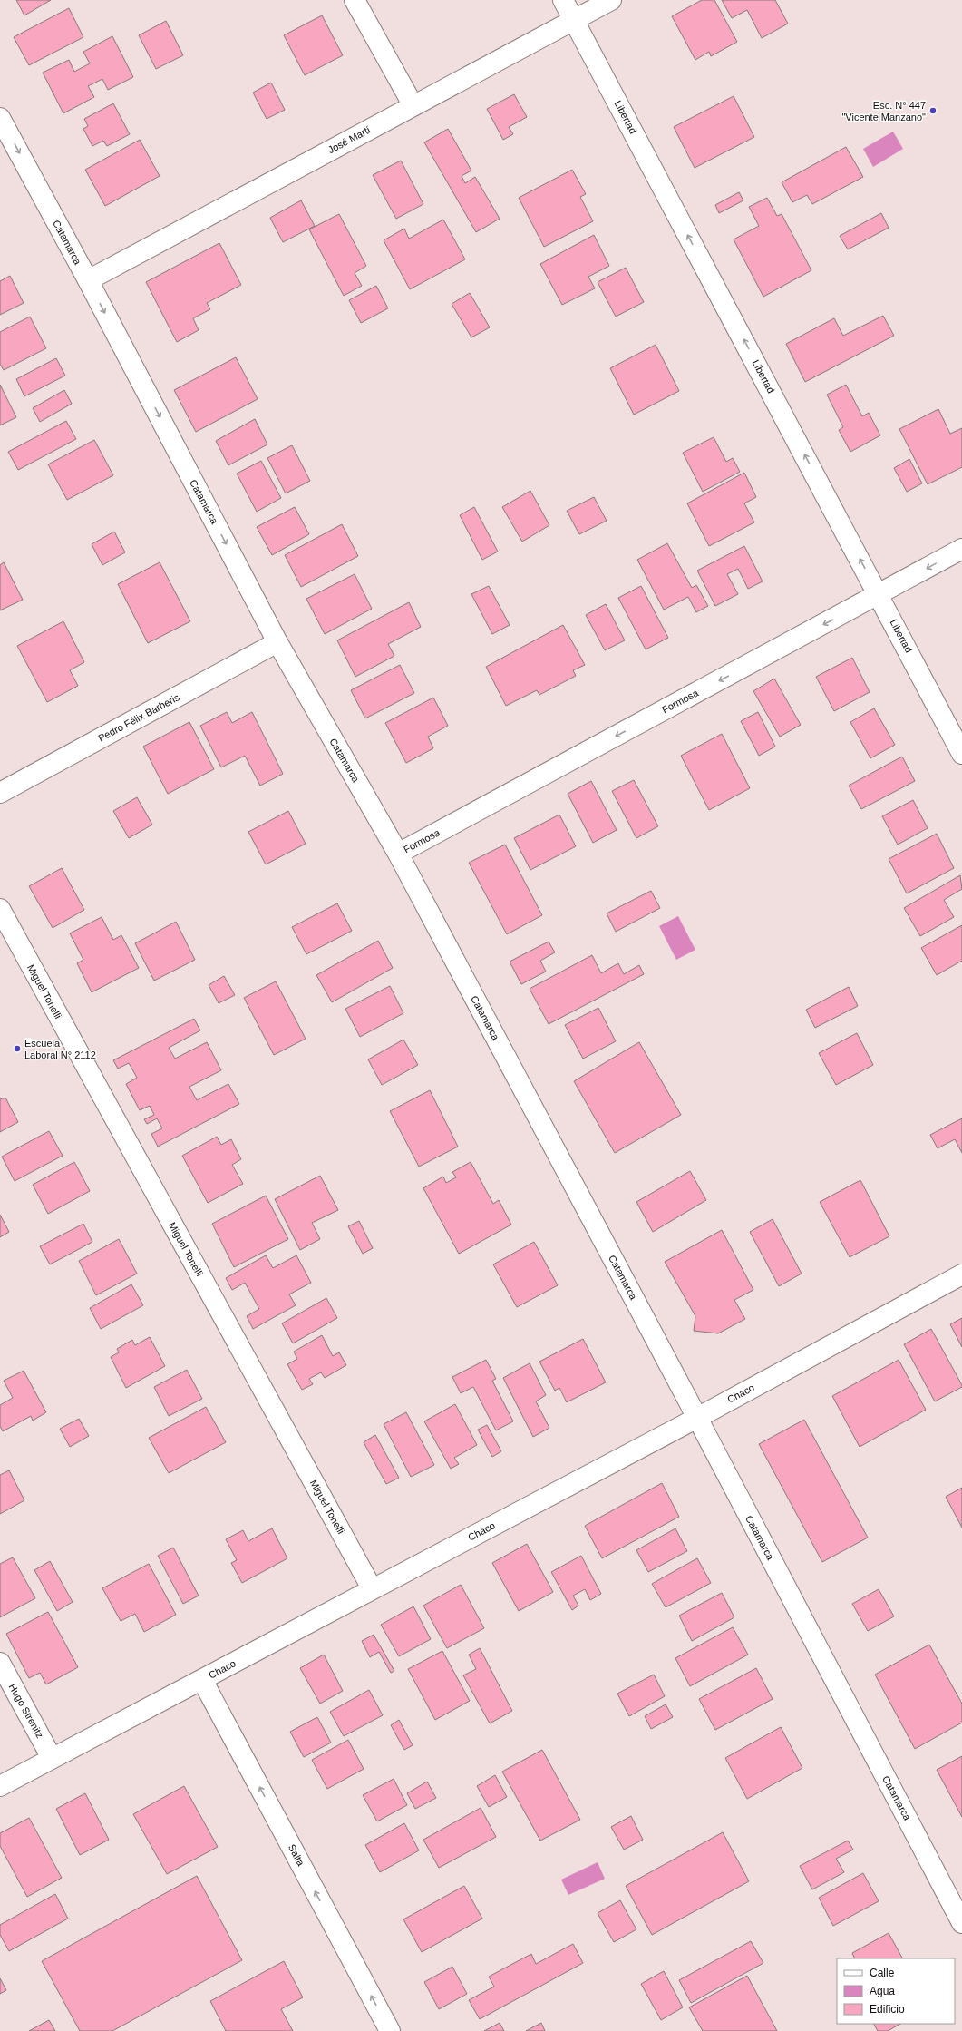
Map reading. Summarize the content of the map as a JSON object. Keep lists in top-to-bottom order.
{
  "streets": {
    "street": [
      "Libertad",
      "José Martí",
      "Catamarca",
      "Formosa",
      "Pedro Félix Barberis",
      "Miguel Tonelli",
      "Chaco",
      "Hugo Strenitz",
      "Salta"
    ]
  },
  "crossings": [
    ["Libertad", "José Martí"],
    ["Libertad", "Formosa"],
    ["José Martí", "Catamarca"],
    ["Catamarca", "Formosa"],
    ["Catamarca", "Pedro Félix Barberis"],
    ["Catamarca", "Chaco"],
    ["Miguel Tonelli", "Chaco"],
    ["Chaco", "Hugo Strenitz"],
    ["Chaco", "Salta"]
  ],
  "one_way": ["Libertad", "Formosa", "Salta"],
  "places": ["Esc. N° 447 \"Vicente Manzano\"", "Escuela Laboral N° 2112"],
  "legend": ["Calle", "Agua", "Edificio"]
}
